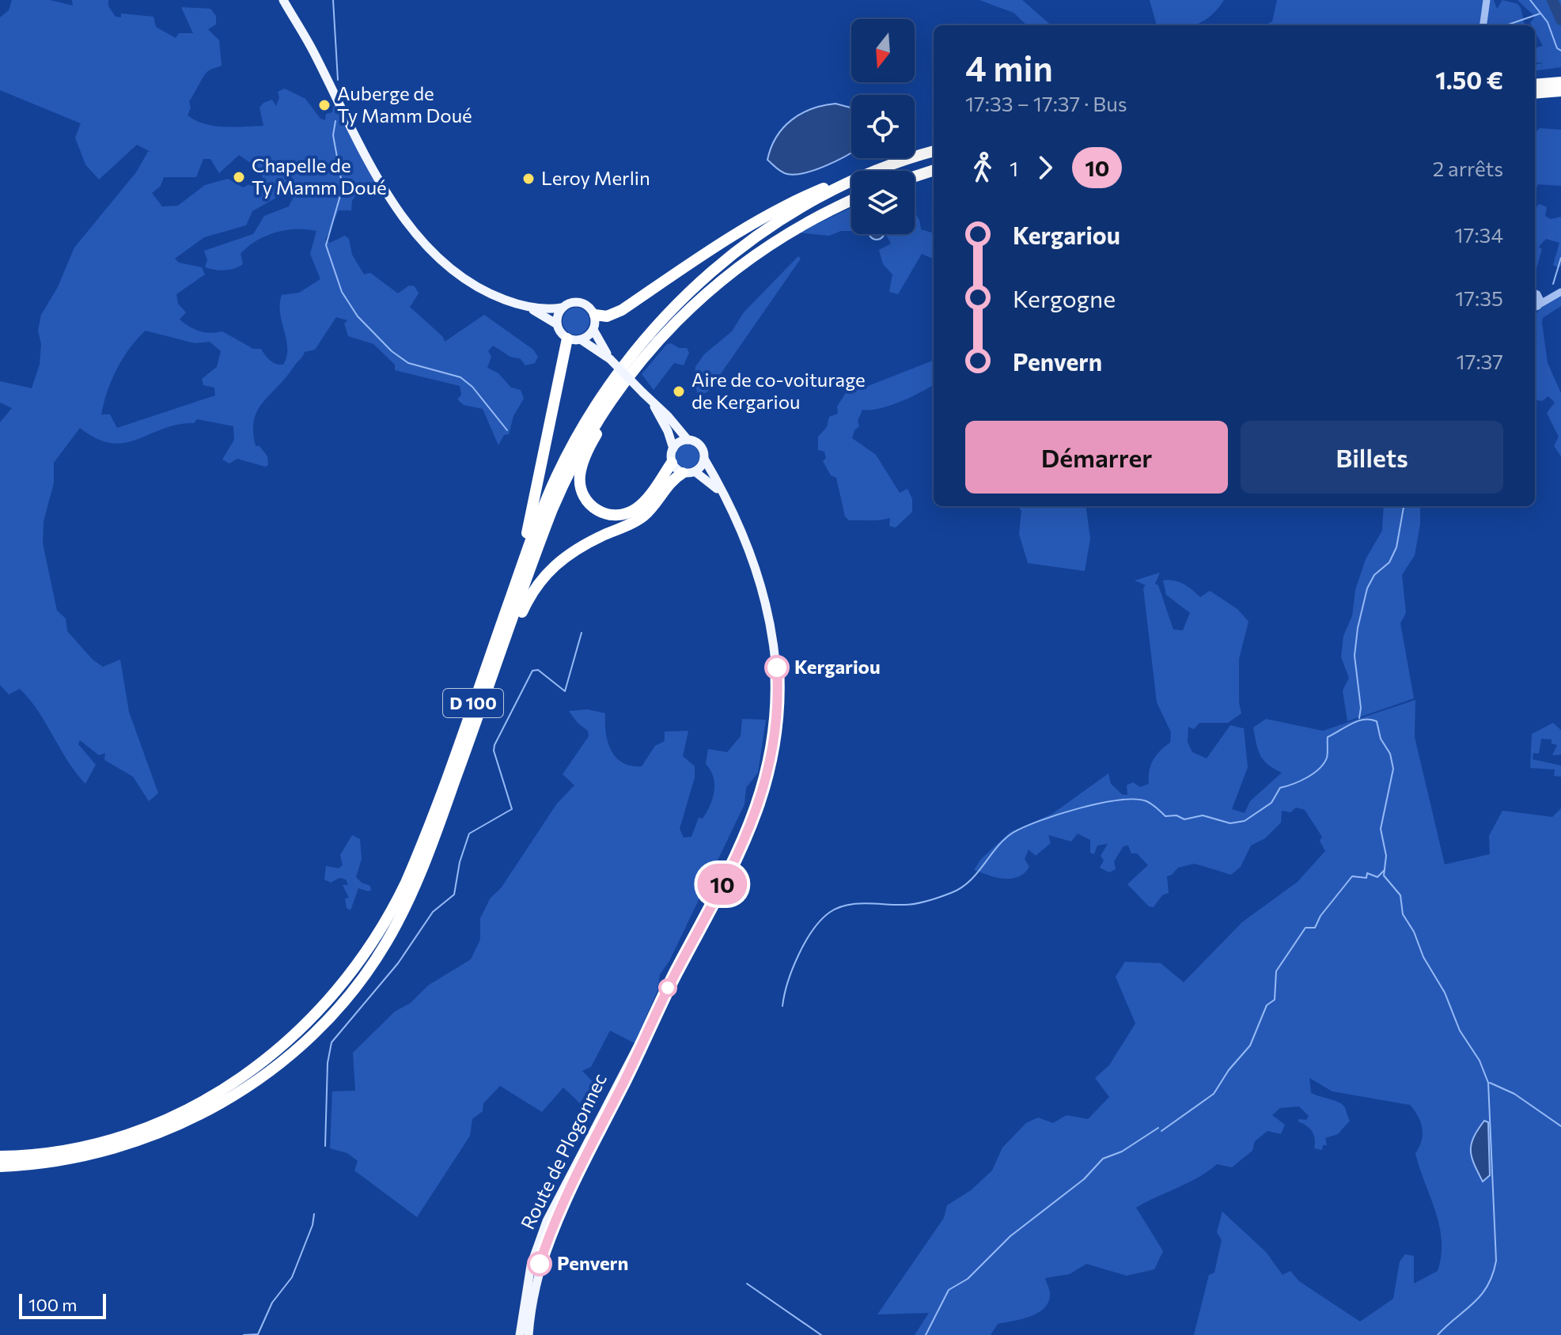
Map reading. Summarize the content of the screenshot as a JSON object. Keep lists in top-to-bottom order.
{
  "streets": {
    "highway": ["D 100"],
    "main road": ["Route de Plogonnec"]
  },
  "crossings": [
    ["D 100", "Route de Plogonnec"]
  ],
  "places": [
    "Auberge de Ty Mamm Doué",
    "Chapelle de Ty Mamm Doué",
    "Leroy Merlin",
    "Aire de co-voiturage de Kergariou",
    "Kergariou",
    "Penvern"
  ],
  "lines": ["bus line 10"],
  "scale_bar": "100 m",
  "north": "bottom",
  "page": {
    "on_map": "10",
    "heading": ["4 min", "17:33 – 17:37 · Bus", "1.50 €"],
    "legs": ["1", "10", "2 arrêts"],
    "list": [
      {
        "name": "Kergariou",
        "value": "17:34"
      },
      {
        "name": "Kergogne",
        "value": "17:35"
      },
      {
        "name": "Penvern",
        "value": "17:37"
      }
    ],
    "buttons": ["Démarrer", "Billets"],
    "scale": "100 m"
  }
}
